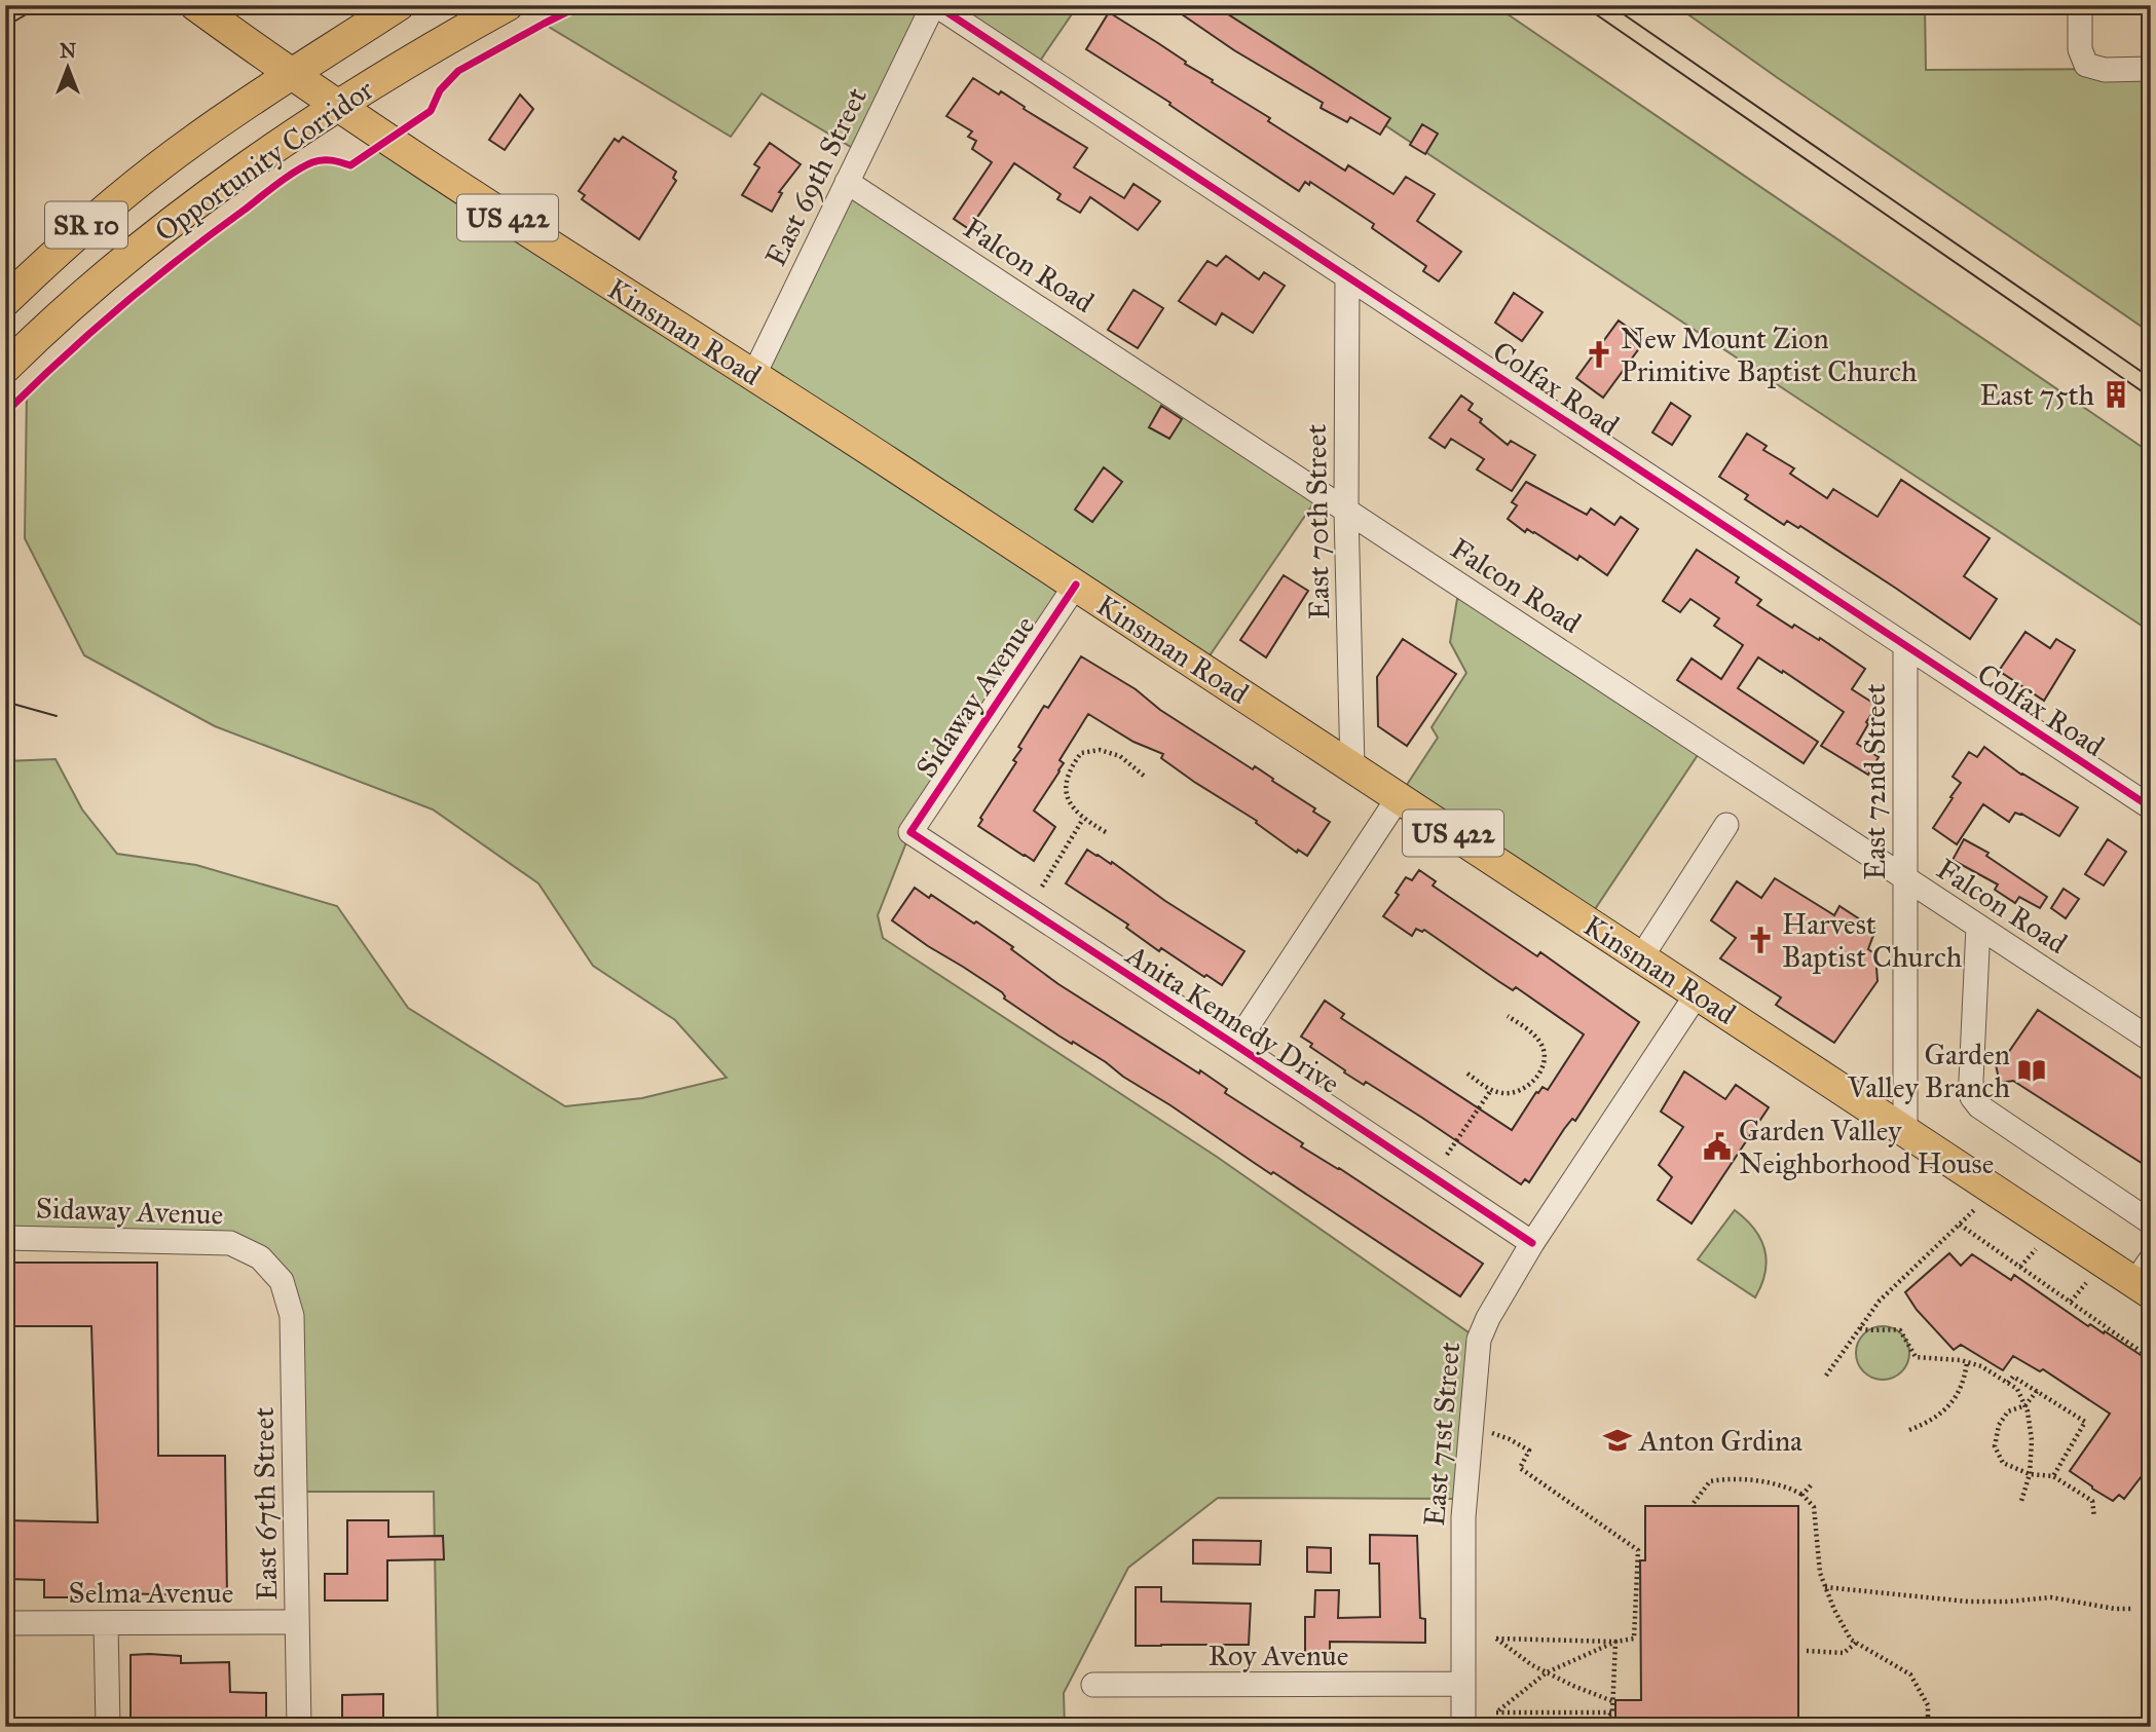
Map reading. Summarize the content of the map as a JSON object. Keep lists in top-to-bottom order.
{
  "streets": {
    "main road": [
      "Opportunity Corridor",
      "US 422",
      "SR 10",
      "Kinsman Road"
    ],
    "street": [
      "East 69th Street",
      "Falcon Road",
      "Colfax Road",
      "East 70th Street",
      "Sidaway Avenue",
      "East 72nd Street",
      "Anita Kennedy Drive",
      "East 71st Street",
      "East 67th Street",
      "Selma Avenue",
      "Roy Avenue"
    ]
  },
  "crossings": [
    ["Opportunity Corridor", "Kinsman Road"],
    ["East 69th Street", "Falcon Road"],
    ["East 69th Street", "Kinsman Road"],
    ["East 69th Street", "Colfax Road"],
    ["Falcon Road", "East 70th Street"],
    ["Falcon Road", "East 72nd Street"],
    ["Kinsman Road", "East 70th Street"],
    ["Kinsman Road", "Sidaway Avenue"],
    ["Kinsman Road", "East 72nd Street"],
    ["Kinsman Road", "East 71st Street"],
    ["Colfax Road", "East 70th Street"],
    ["Colfax Road", "East 72nd Street"],
    ["Sidaway Avenue", "Anita Kennedy Drive"],
    ["Sidaway Avenue", "East 67th Street"],
    ["Anita Kennedy Drive", "East 71st Street"],
    ["East 71st Street", "Roy Avenue"],
    ["East 67th Street", "Selma Avenue"]
  ],
  "places": {
    "church": ["New Mount Zion Primitive Baptist Church", "Harvest Baptist Church"],
    "building": ["East 75th"],
    "library": ["Garden Valley Branch"],
    "public building": ["Garden Valley Neighborhood House"],
    "school or university": ["Anton Grdina"]
  },
  "north": "top"
}
